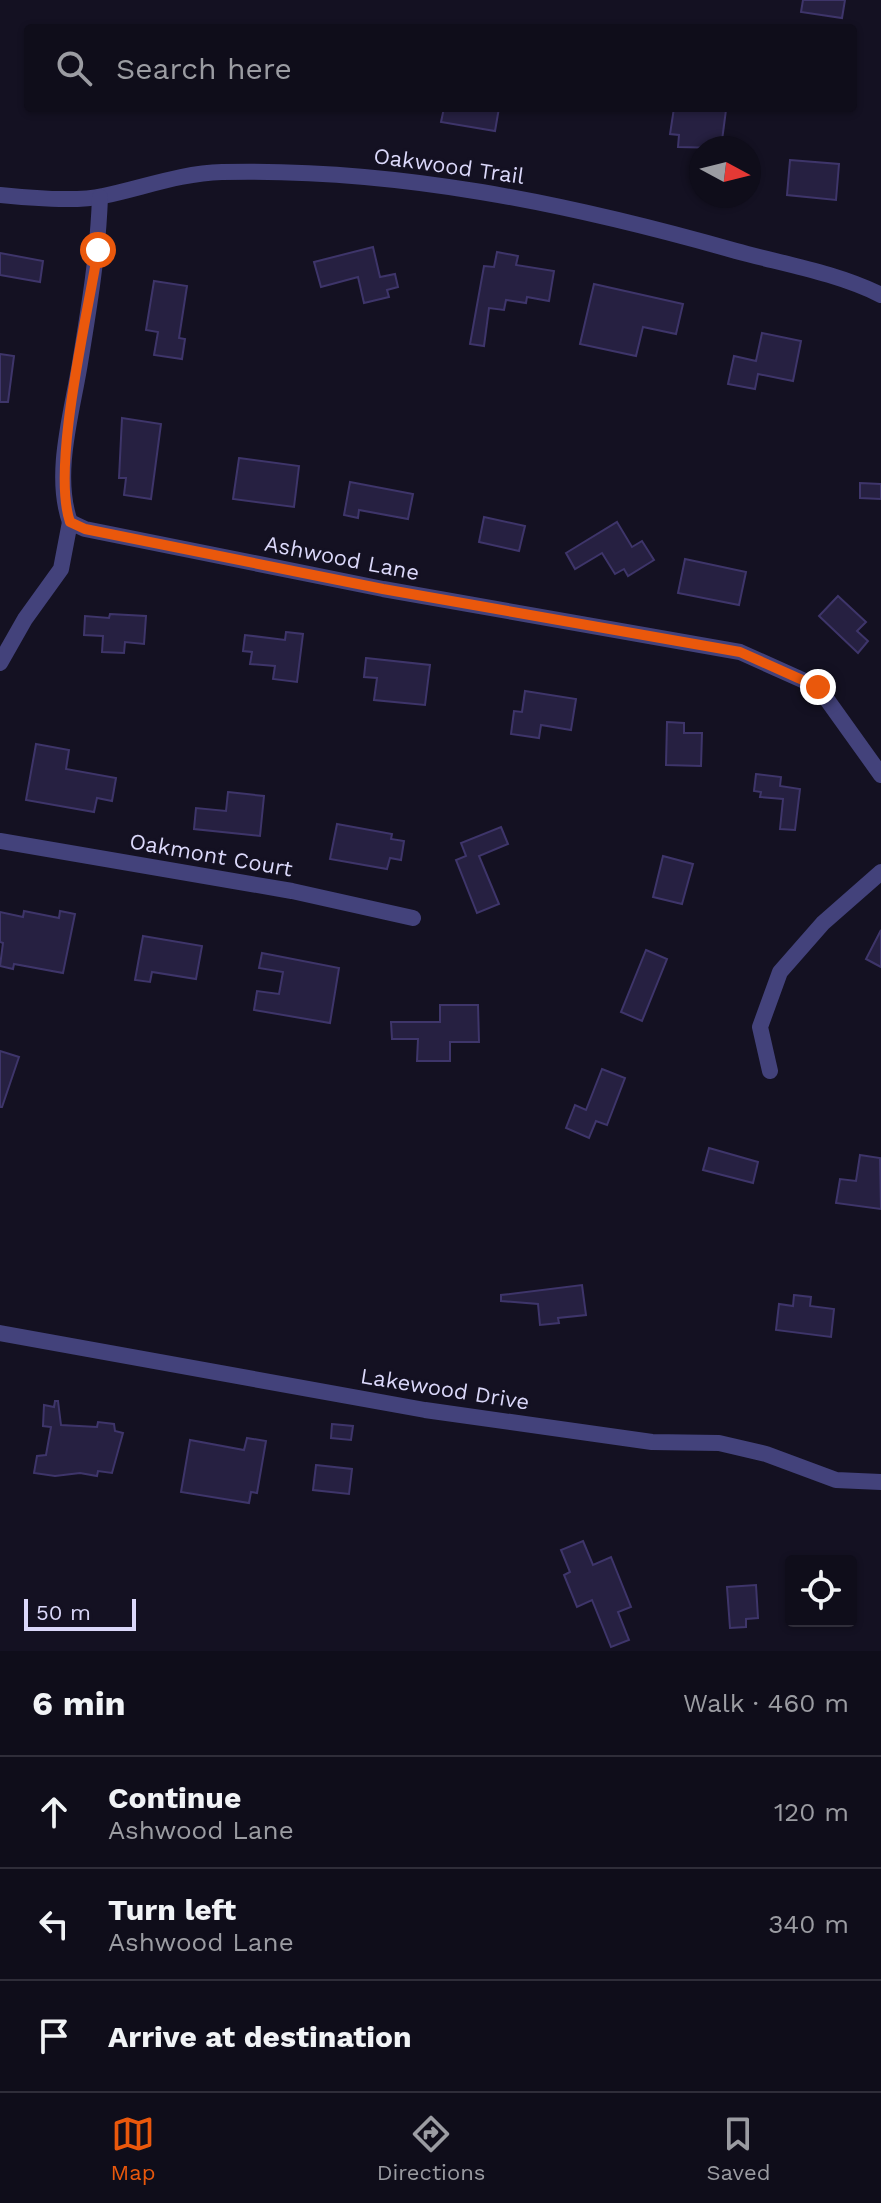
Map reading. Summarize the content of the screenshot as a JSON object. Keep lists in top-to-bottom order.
{
  "streets": {
    "street": [
      "Oakwood Trail",
      "Ashwood Lane",
      "Oakmont Court",
      "Lakewood Drive"
    ]
  },
  "scale_bar": "50 m",
  "north": "right",
  "page": {
    "search": "Search here",
    "scale": "50 m",
    "heading": ["6 min", "Walk · 460 m"],
    "list": [
      ["Continue", "Ashwood Lane", "120 m"],
      ["Turn left", "Ashwood Lane", "340 m"],
      "Arrive at destination"
    ],
    "nav": ["Map", "Directions", "Saved"]
  }
}
